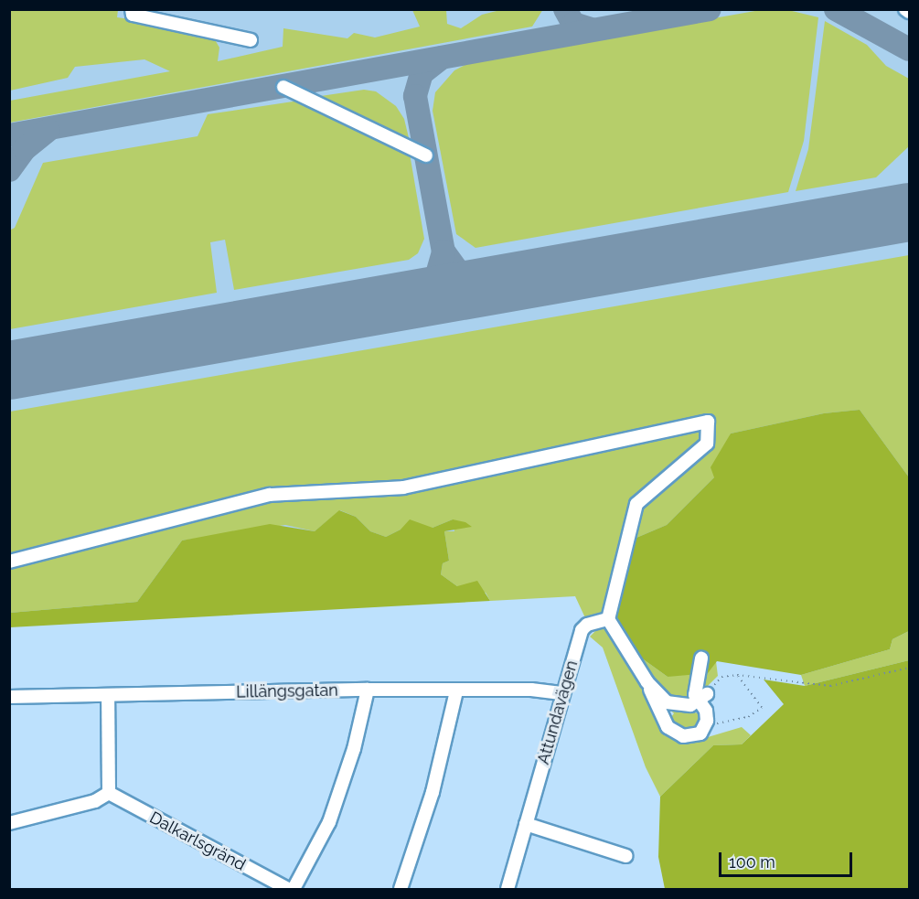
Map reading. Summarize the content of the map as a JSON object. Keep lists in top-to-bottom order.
{
  "streets": {
    "street": ["Lillängsgatan", "Attundavägen", "Dalkarlsgränd"]
  },
  "crossings": [
    ["Lillängsgatan", "Attundavägen"]
  ],
  "scale_bar": "100 m"
}
